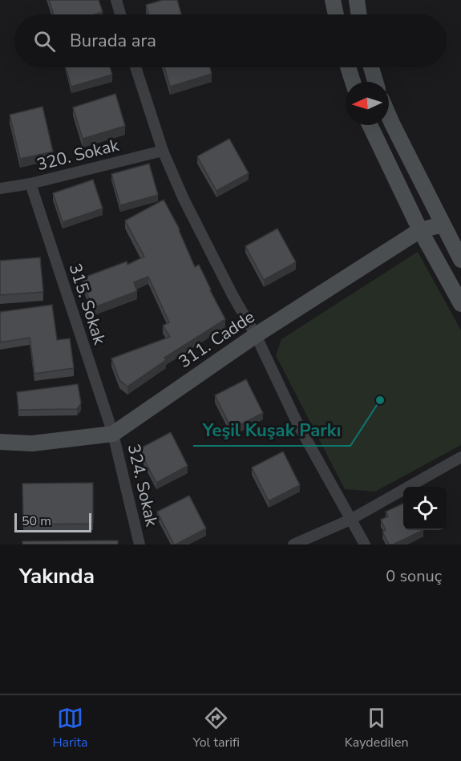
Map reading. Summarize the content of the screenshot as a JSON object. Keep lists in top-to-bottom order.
{
  "streets": {
    "street": [
      "320. Sokak",
      "315. Sokak",
      "311. Cadde",
      "324. Sokak"
    ]
  },
  "crossings": [
    ["320. Sokak", "315. Sokak"],
    ["315. Sokak", "311. Cadde"],
    ["315. Sokak", "324. Sokak"],
    ["311. Cadde", "324. Sokak"]
  ],
  "places": ["Yeşil Kuşak Parkı"],
  "scale_bar": "50 m",
  "north": "left",
  "page": {
    "search": "Burada ara",
    "scale": "50 m",
    "heading": ["Yakında", "0 sonuç"],
    "nav": ["Harita", "Yol tarifi", "Kaydedilen"]
  }
}
